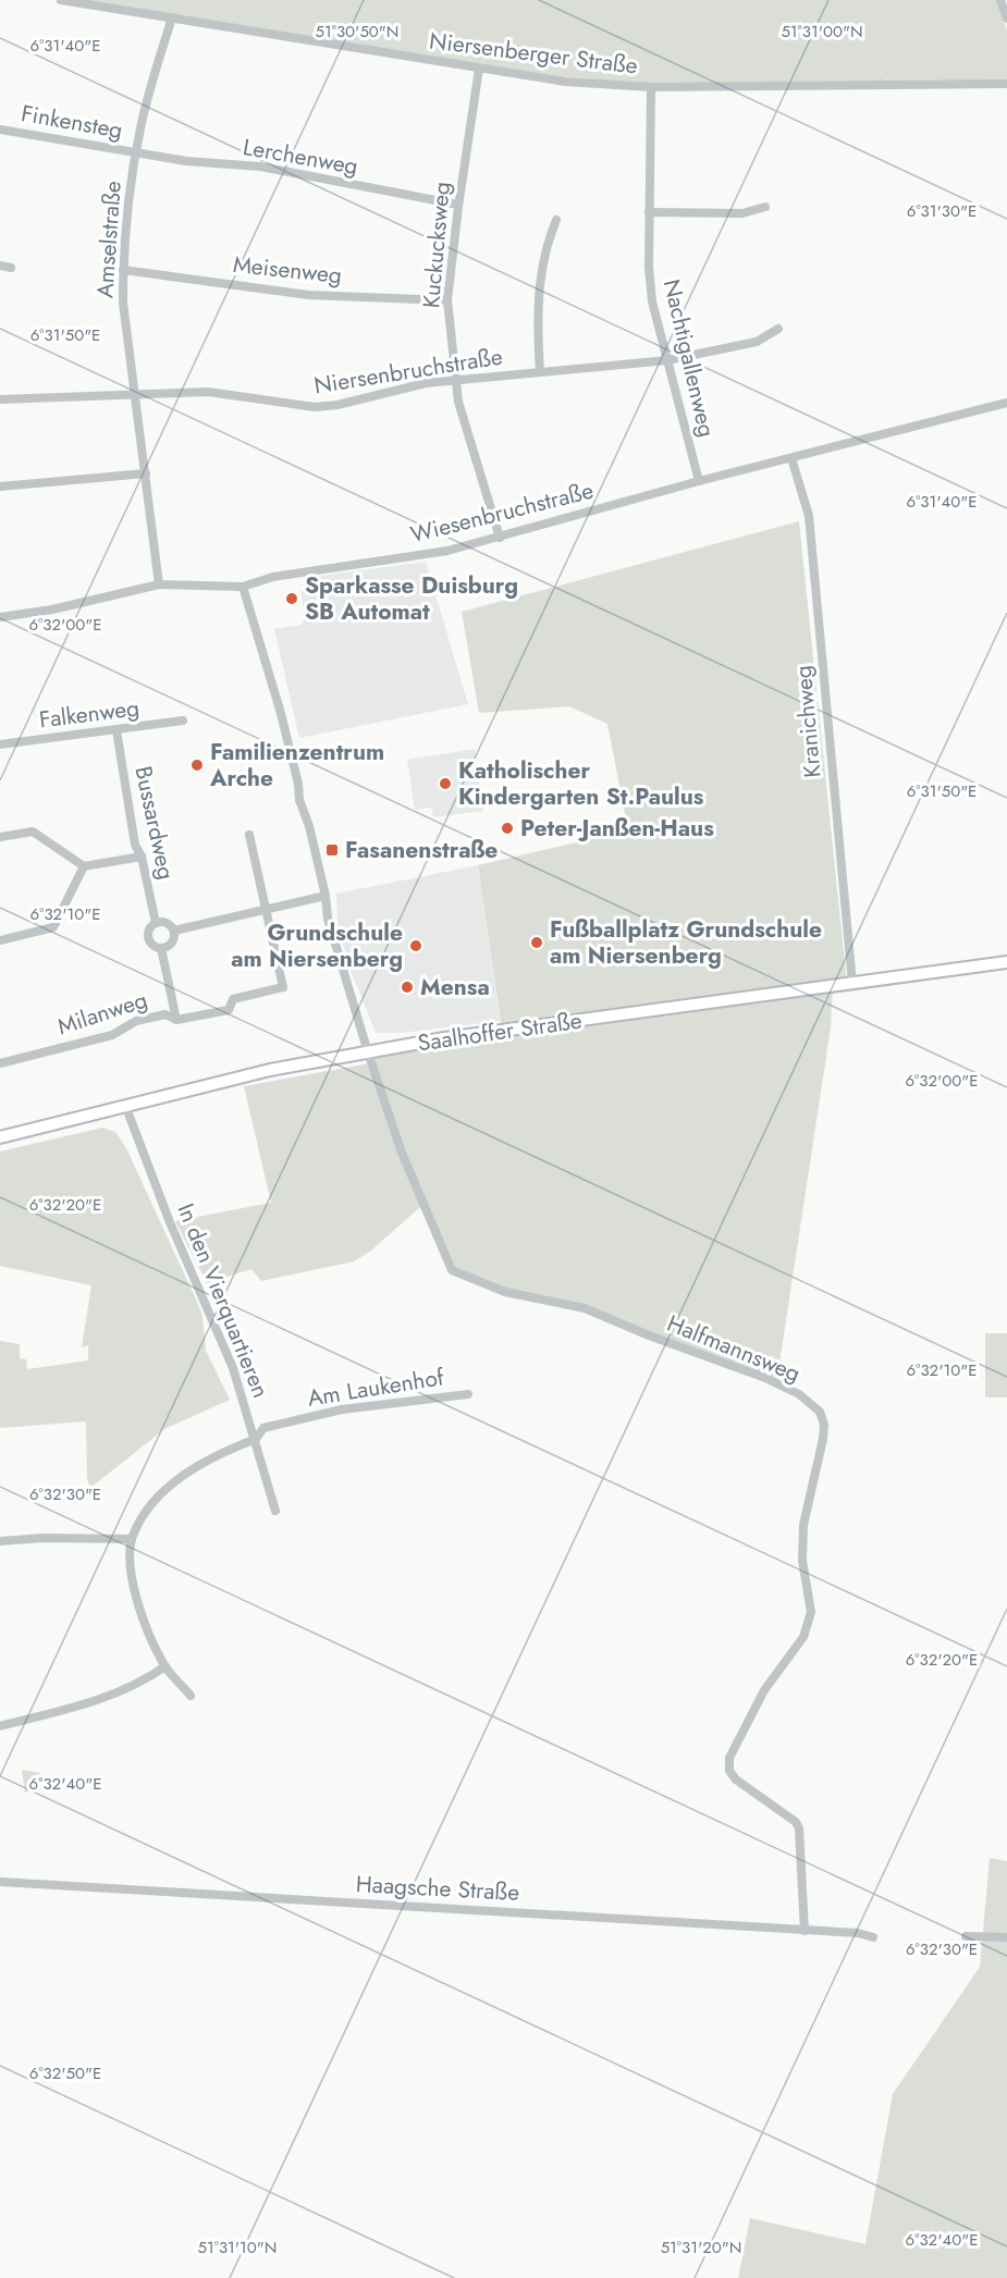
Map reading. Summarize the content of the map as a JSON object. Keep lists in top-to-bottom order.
{
  "streets": {
    "main road": ["Saalhoffer Straße"],
    "street": [
      "Niersenberger Straße",
      "Finkensteg",
      "Lerchenweg",
      "Amselstraße",
      "Kuckucksweg",
      "Meisenweg",
      "Nachtigallenweg",
      "Niersenbruchstraße",
      "Wiesenbruchstraße",
      "Falkenweg",
      "Kranichweg",
      "Bussardweg",
      "Milanweg",
      "In den Vierquartieren",
      "Halfmannsweg",
      "Am Laukenhof",
      "Haagsche Straße"
    ]
  },
  "crossings": [
    ["Niersenberger Straße", "Amselstraße"],
    ["Niersenberger Straße", "Kuckucksweg"],
    ["Niersenberger Straße", "Nachtigallenweg"],
    ["Finkensteg", "Lerchenweg"],
    ["Finkensteg", "Amselstraße"],
    ["Lerchenweg", "Amselstraße"],
    ["Lerchenweg", "Kuckucksweg"],
    ["Amselstraße", "Meisenweg"],
    ["Amselstraße", "Niersenbruchstraße"],
    ["Amselstraße", "Wiesenbruchstraße"],
    ["Kuckucksweg", "Meisenweg"],
    ["Kuckucksweg", "Niersenbruchstraße"],
    ["Kuckucksweg", "Wiesenbruchstraße"],
    ["Nachtigallenweg", "Niersenbruchstraße"],
    ["Nachtigallenweg", "Wiesenbruchstraße"],
    ["Wiesenbruchstraße", "Kranichweg"],
    ["Falkenweg", "Bussardweg"],
    ["Kranichweg", "Saalhoffer Straße"],
    ["Saalhoffer Straße", "In den Vierquartieren"],
    ["Saalhoffer Straße", "Halfmannsweg"],
    ["In den Vierquartieren", "Am Laukenhof"],
    ["Halfmannsweg", "Haagsche Straße"]
  ],
  "places": {
    "other": [
      "Sparkasse Duisburg SB Automat",
      "Familienzentrum Arche",
      "Katholischer Kindergarten St.Paulus",
      "Peter-Janßen-Haus",
      "Fußballplatz Grundschule am Niersenberg",
      "Grundschule am Niersenberg",
      "Mensa"
    ],
    "transit": ["Fasanenstraße"]
  },
  "coordinates": [
    "51°30'50\"N",
    "51°31'00\"N",
    "6°31'40\"E",
    "6°31'30\"E",
    "6°31'50\"E",
    "6°32'00\"E",
    "6°32'10\"E",
    "6°32'20\"E",
    "6°32'30\"E",
    "6°32'40\"E",
    "6°32'50\"E",
    "51°31'10\"N",
    "51°31'20\"N"
  ]
}
